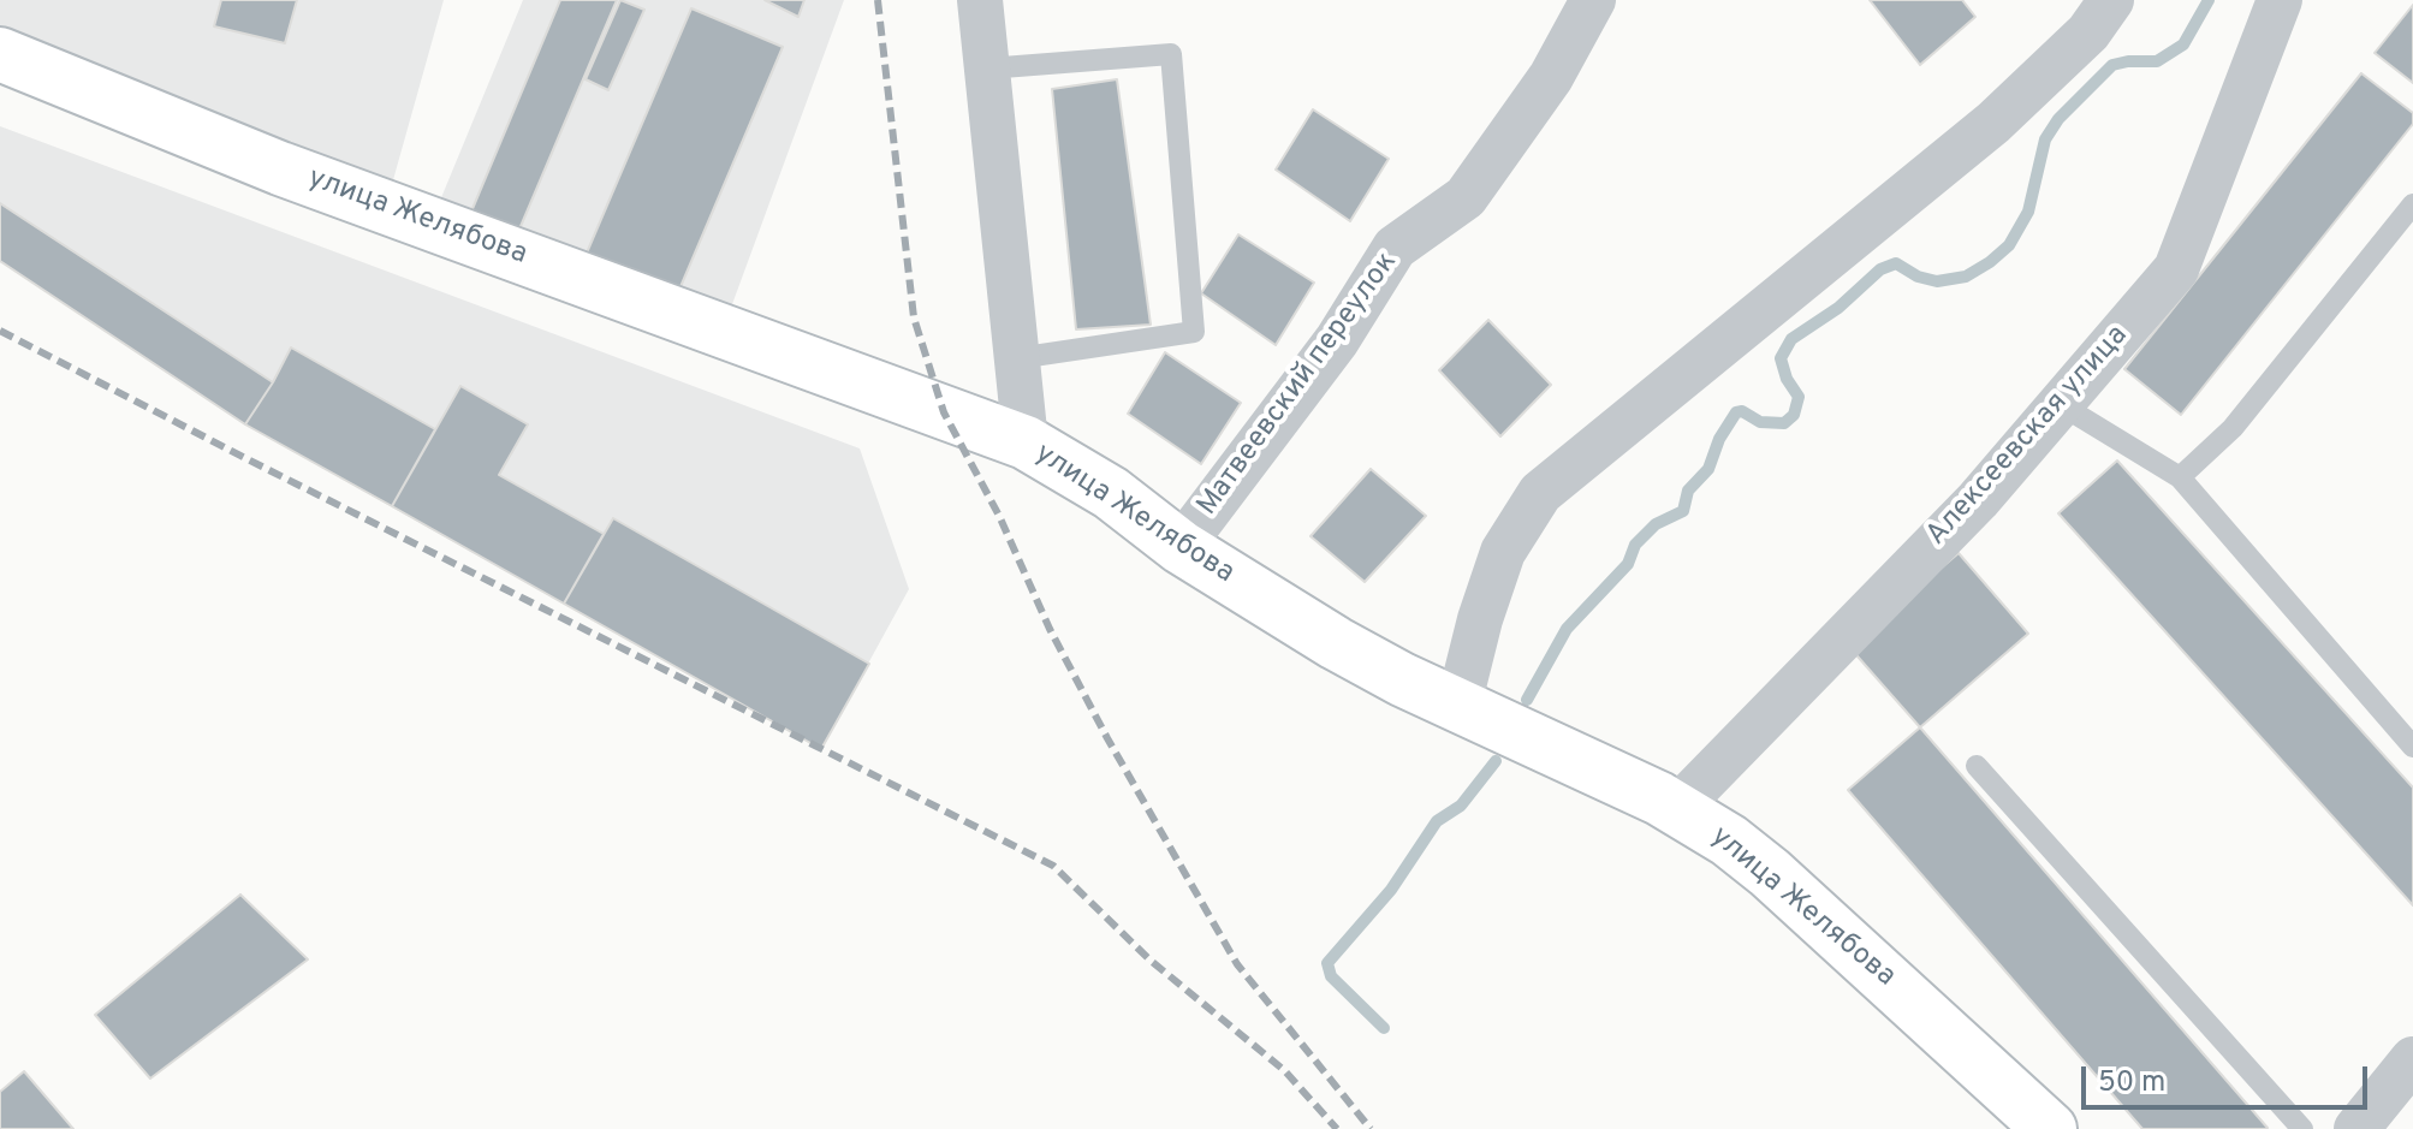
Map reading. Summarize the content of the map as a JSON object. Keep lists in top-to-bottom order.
{
  "streets": {
    "main road": ["улица Желябова"],
    "street": ["Матвеевский переулок", "Алексеевская улица"]
  },
  "crossings": [
    ["улица Желябова", "Матвеевский переулок"],
    ["улица Желябова", "Алексеевская улица"]
  ],
  "scale_bar": "50 m"
}
